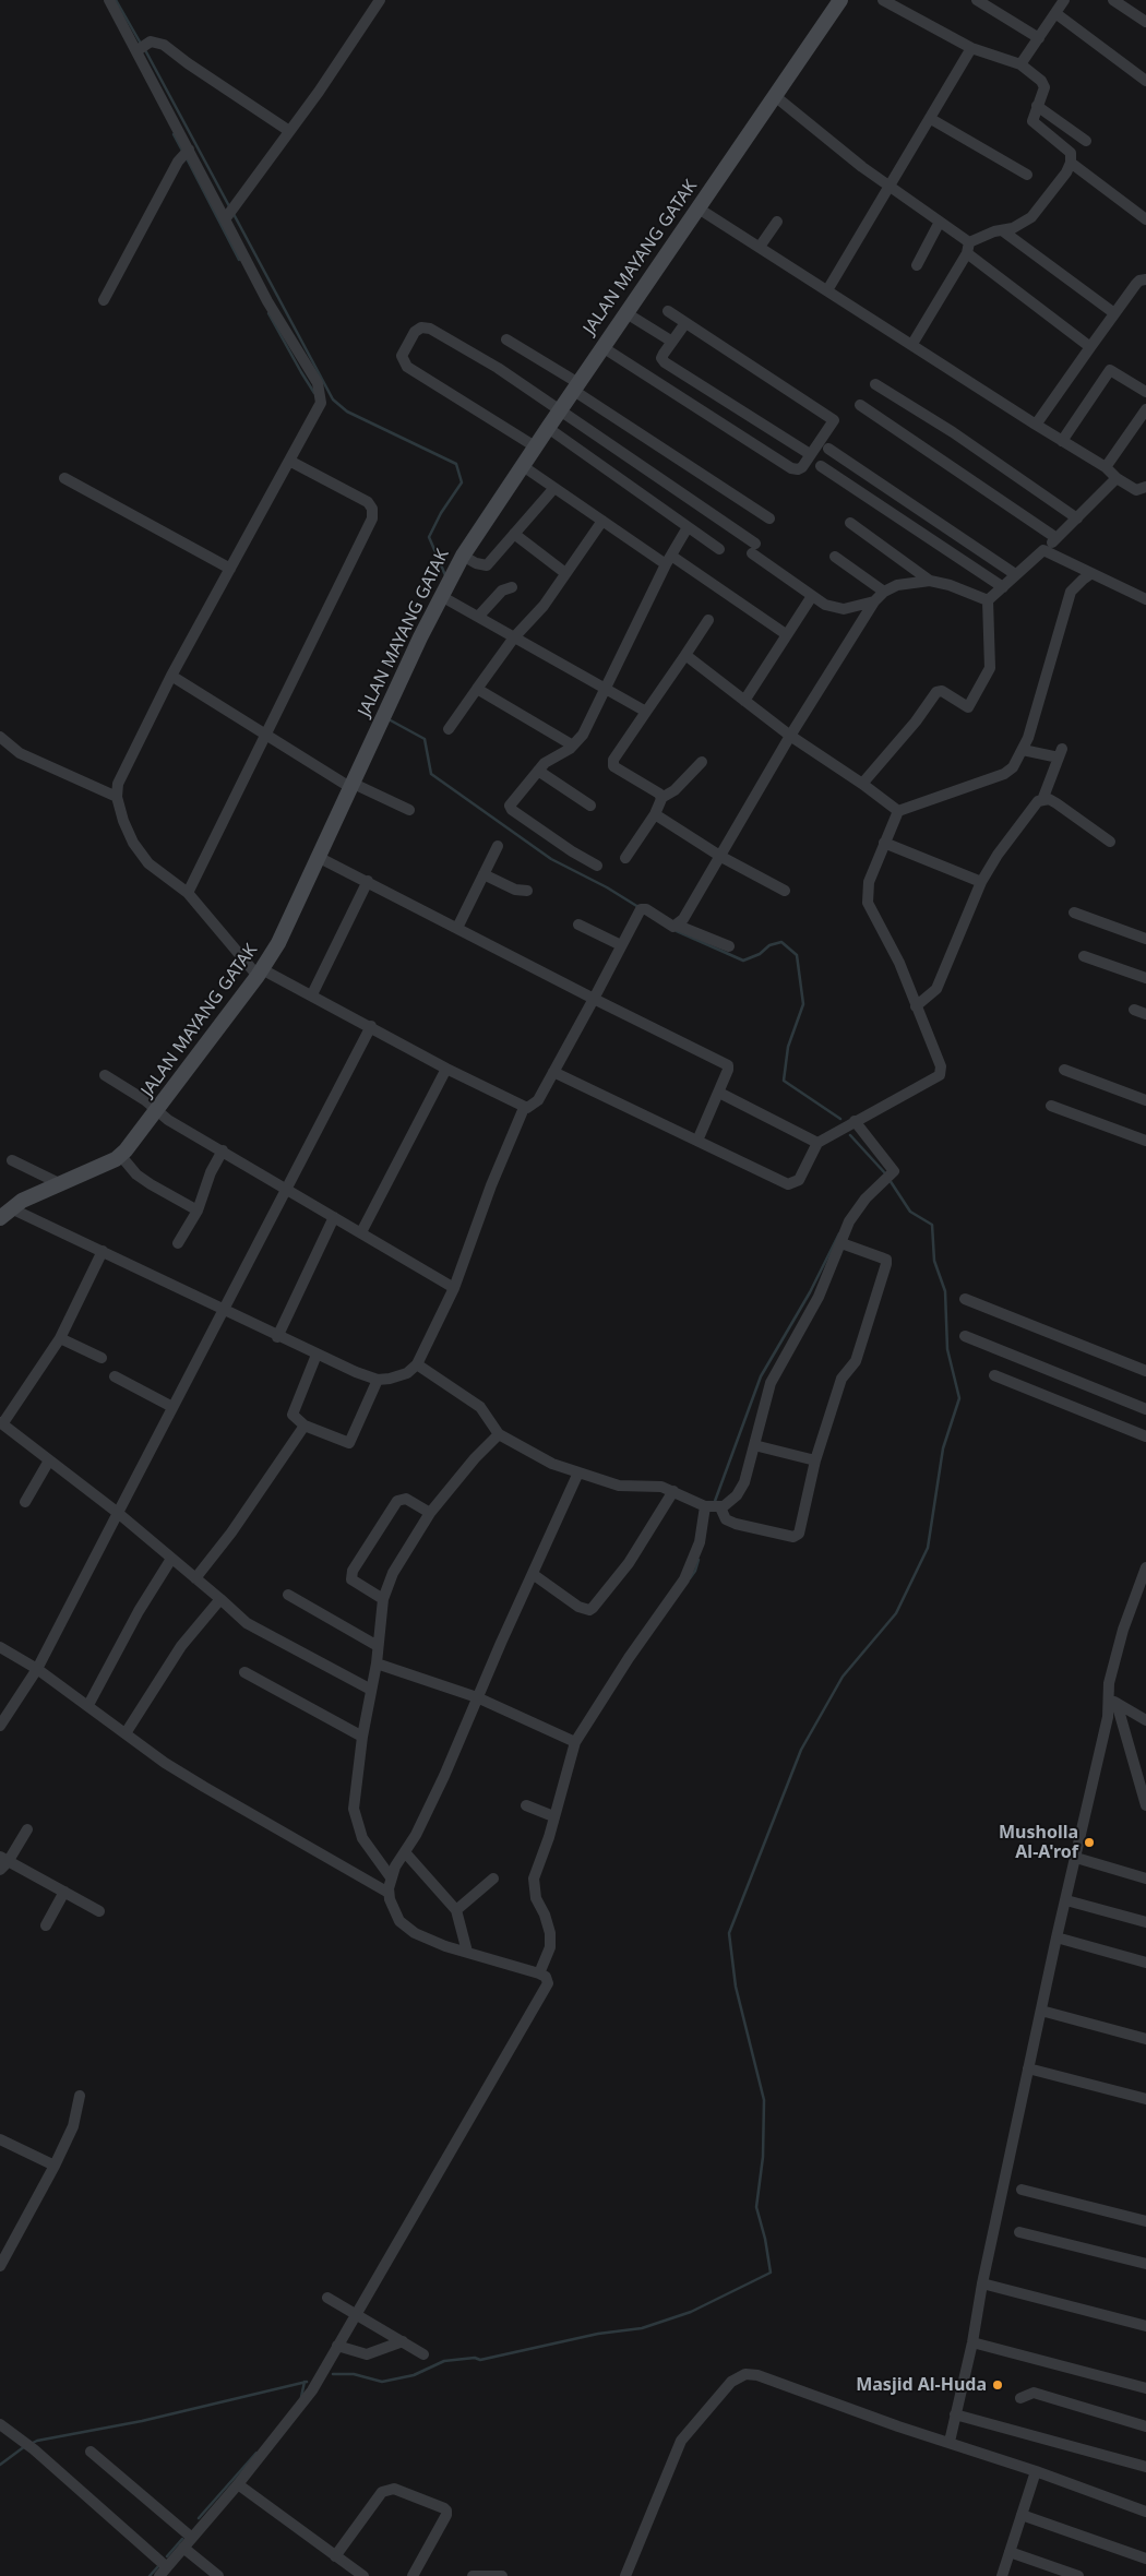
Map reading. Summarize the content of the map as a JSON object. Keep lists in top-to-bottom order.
{
  "streets": {
    "street": ["JALAN MAYANG GATAK"]
  },
  "places": ["Musholla Al-A'rof", "Masjid Al-Huda"]
}
